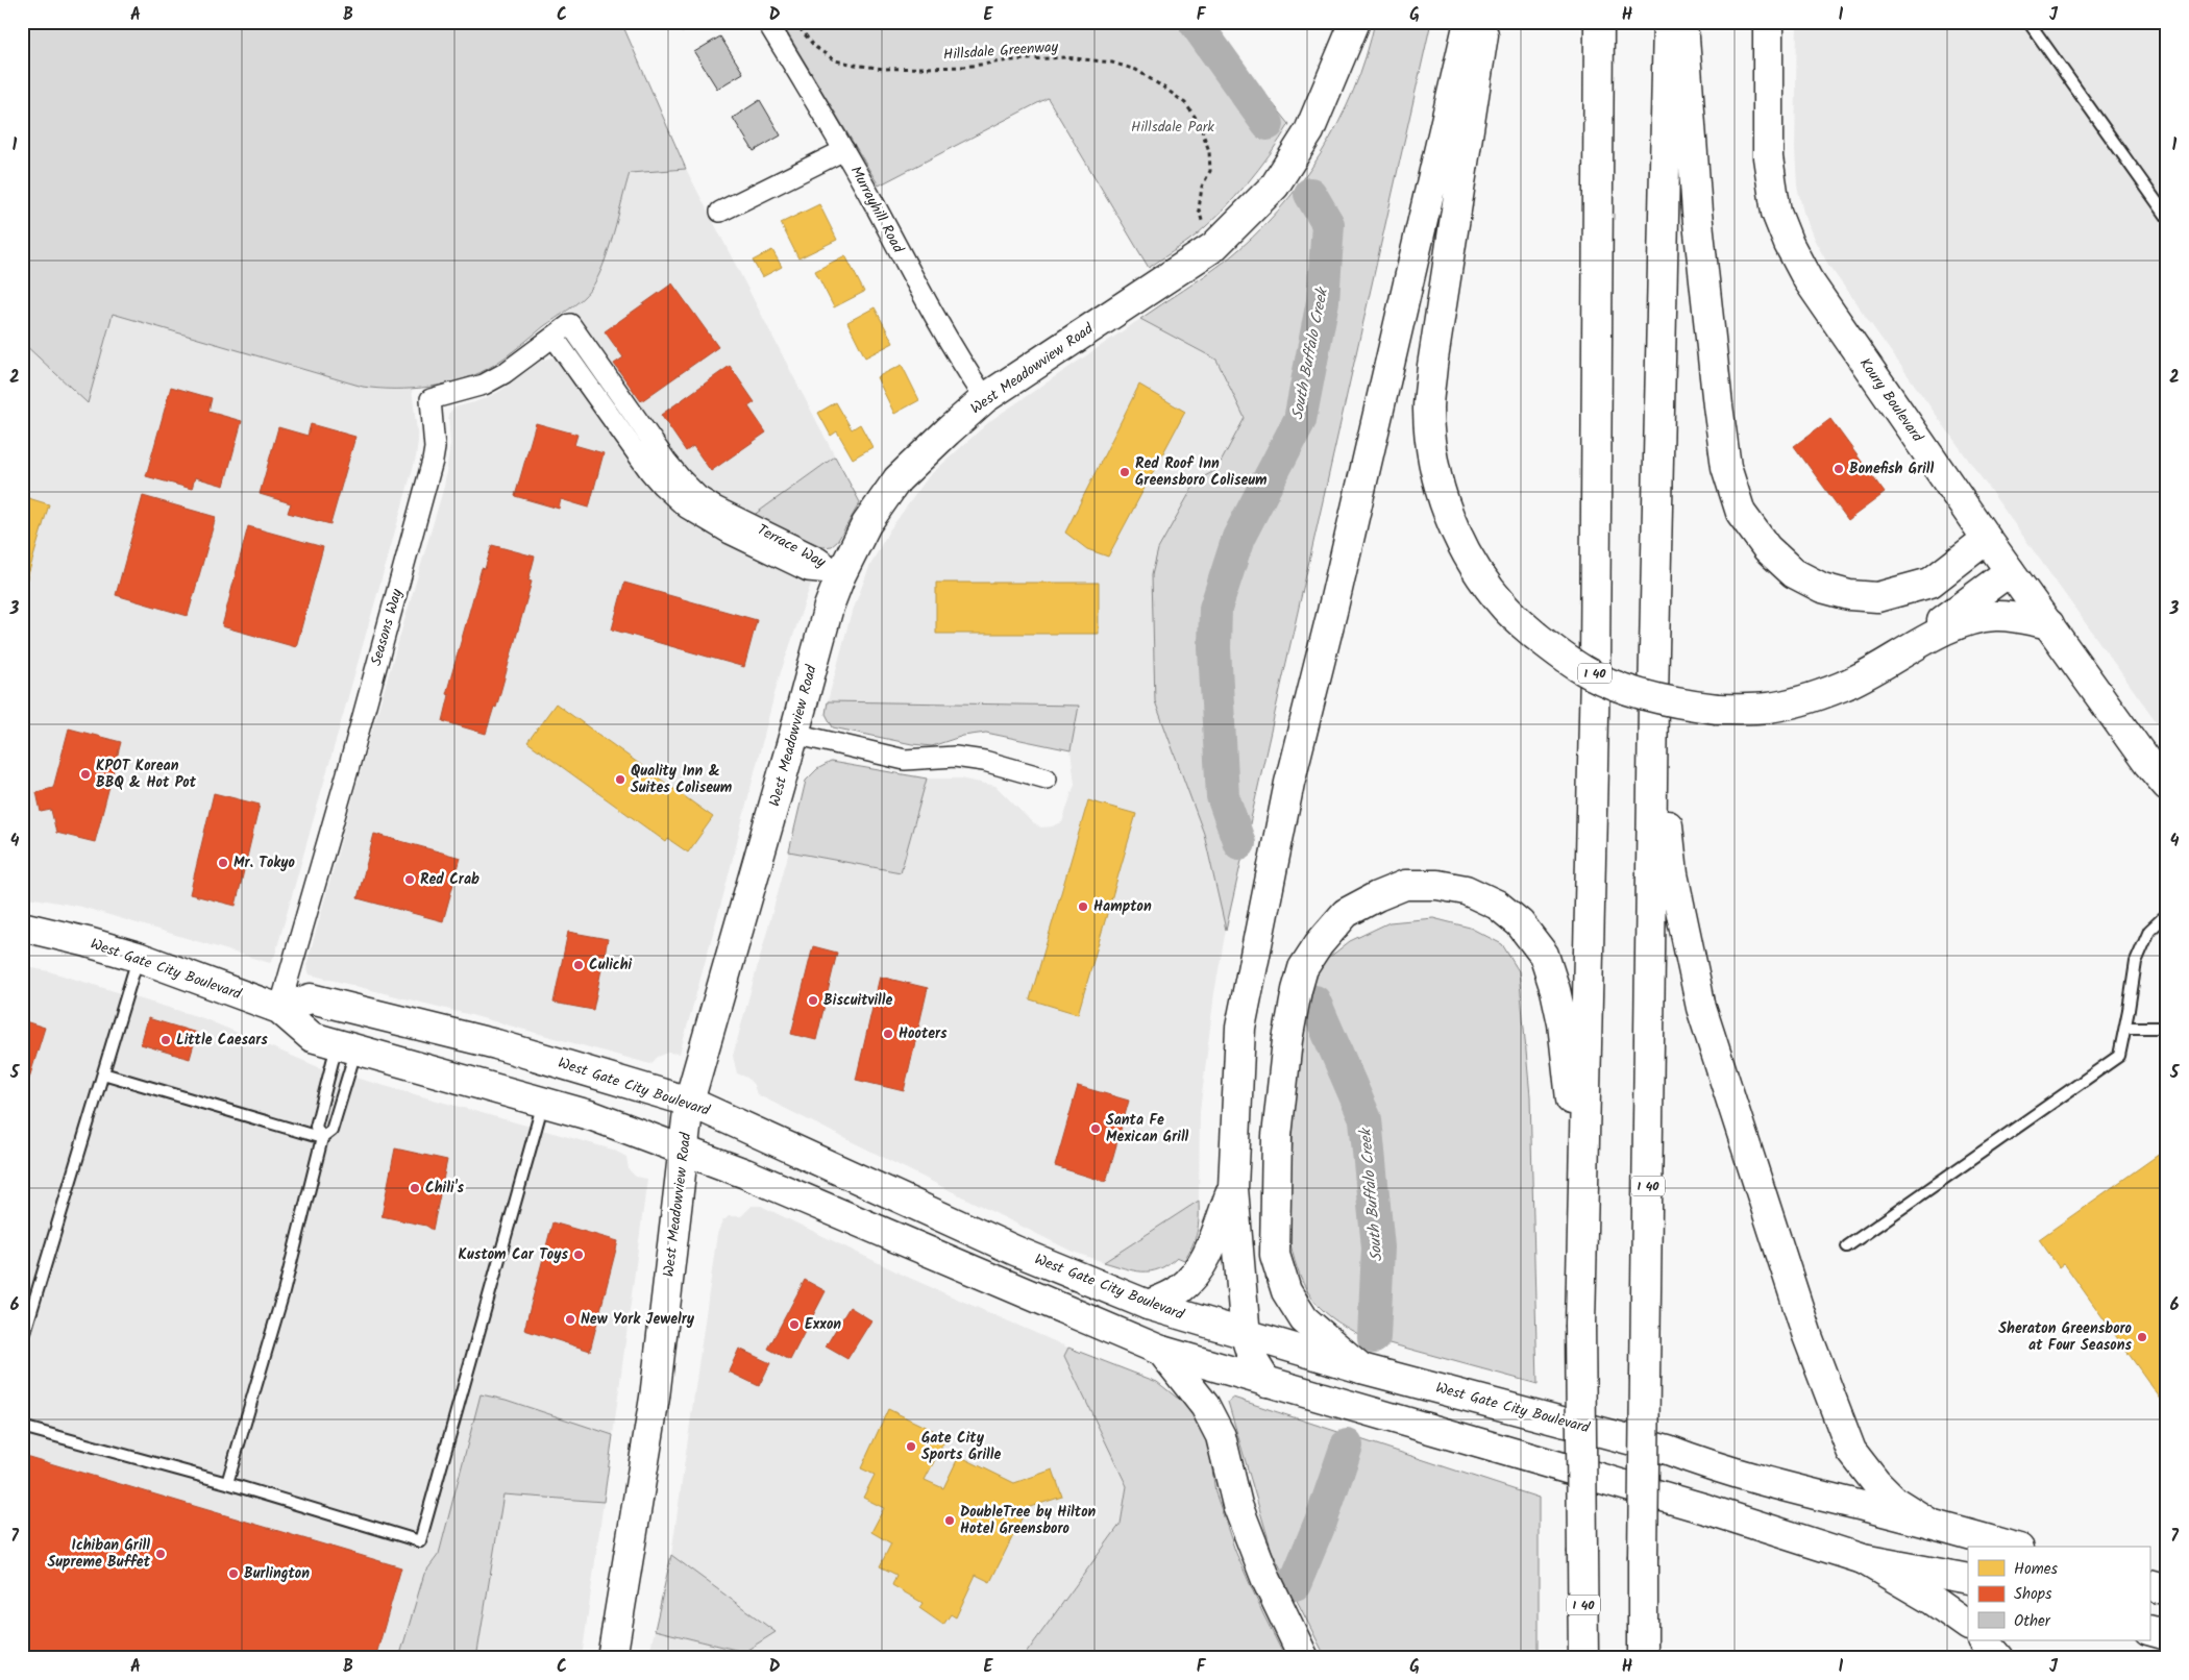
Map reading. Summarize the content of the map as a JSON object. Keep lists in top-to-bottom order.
{
  "streets": {
    "main road": [
      "West Meadowview Road",
      "Koury Boulevard",
      "I 40",
      "West Gate City Boulevard"
    ],
    "street": ["Murrayhill Road", "Terrace Way", "Seasons Way"],
    "path": ["Hillsdale Greenway"]
  },
  "crossings": [
    ["Hillsdale Greenway", "West Meadowview Road"],
    ["Murrayhill Road", "West Meadowview Road"],
    ["West Meadowview Road", "Terrace Way"],
    ["West Meadowview Road", "West Gate City Boulevard"],
    ["Terrace Way", "Seasons Way"],
    ["Seasons Way", "West Gate City Boulevard"]
  ],
  "water": ["South Buffalo Creek"],
  "parks": ["Hillsdale Park"],
  "places": [
    "Bonefish Grill",
    "Red Roof Inn Greensboro Coliseum",
    "KPOT Korean BBQ & Hot Pot",
    "Quality Inn & Suites Coliseum",
    "Mr. Tokyo",
    "Red Crab",
    "Hampton",
    "Culichi",
    "Biscuitville",
    "Hooters",
    "Little Caesars",
    "Santa Fe Mexican Grill",
    "Chili's",
    "Kustom Car Toys",
    "New York Jewelry",
    "Exxon",
    "Sheraton Greensboro at Four Seasons",
    "Gate City Sports Grille",
    "DoubleTree by Hilton Hotel Greensboro",
    "Ichiban Grill Supreme Buffet",
    "Burlington"
  ],
  "legend": ["Homes", "Shops", "Other"],
  "grid": {
    "columns": [
      "A",
      "B",
      "C",
      "D",
      "E",
      "F",
      "G",
      "H",
      "I",
      "J"
    ],
    "rows": [
      "1",
      "2",
      "3",
      "4",
      "5",
      "6",
      "7"
    ]
  }
}
